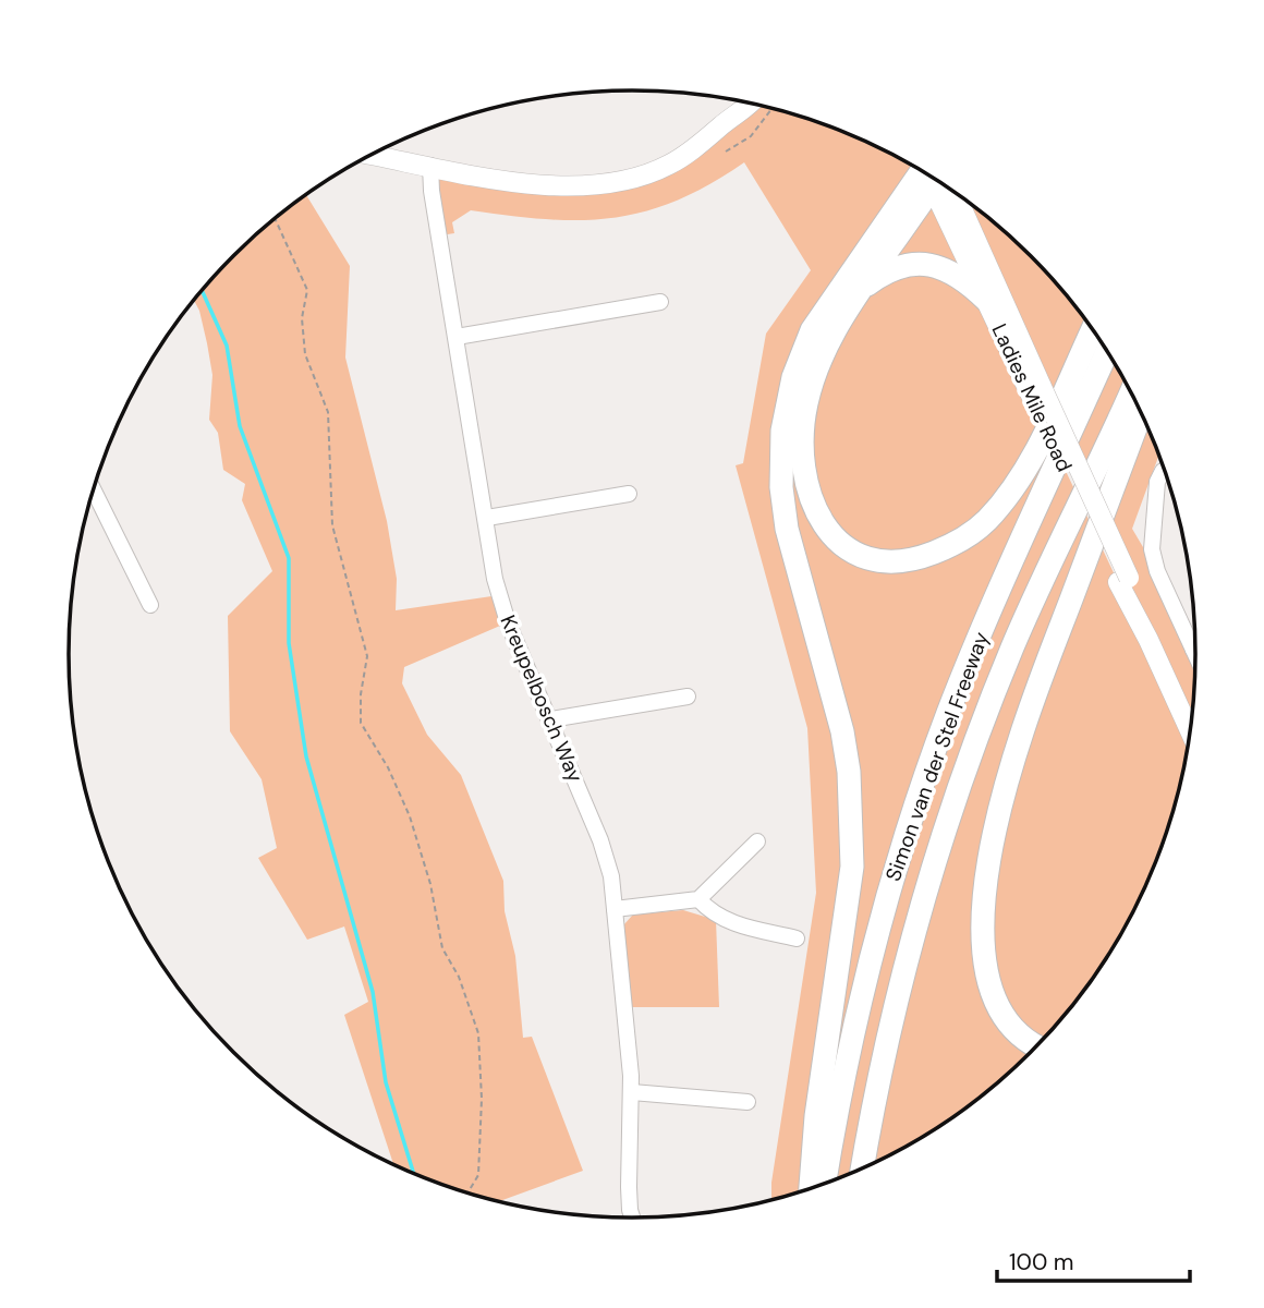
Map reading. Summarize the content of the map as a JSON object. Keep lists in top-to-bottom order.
{
  "streets": {
    "highway": ["Simon van der Stel Freeway"],
    "main road": ["Ladies Mile Road"],
    "street": ["Kreupelbosch Way"]
  },
  "scale_bar": "100 m"
}
